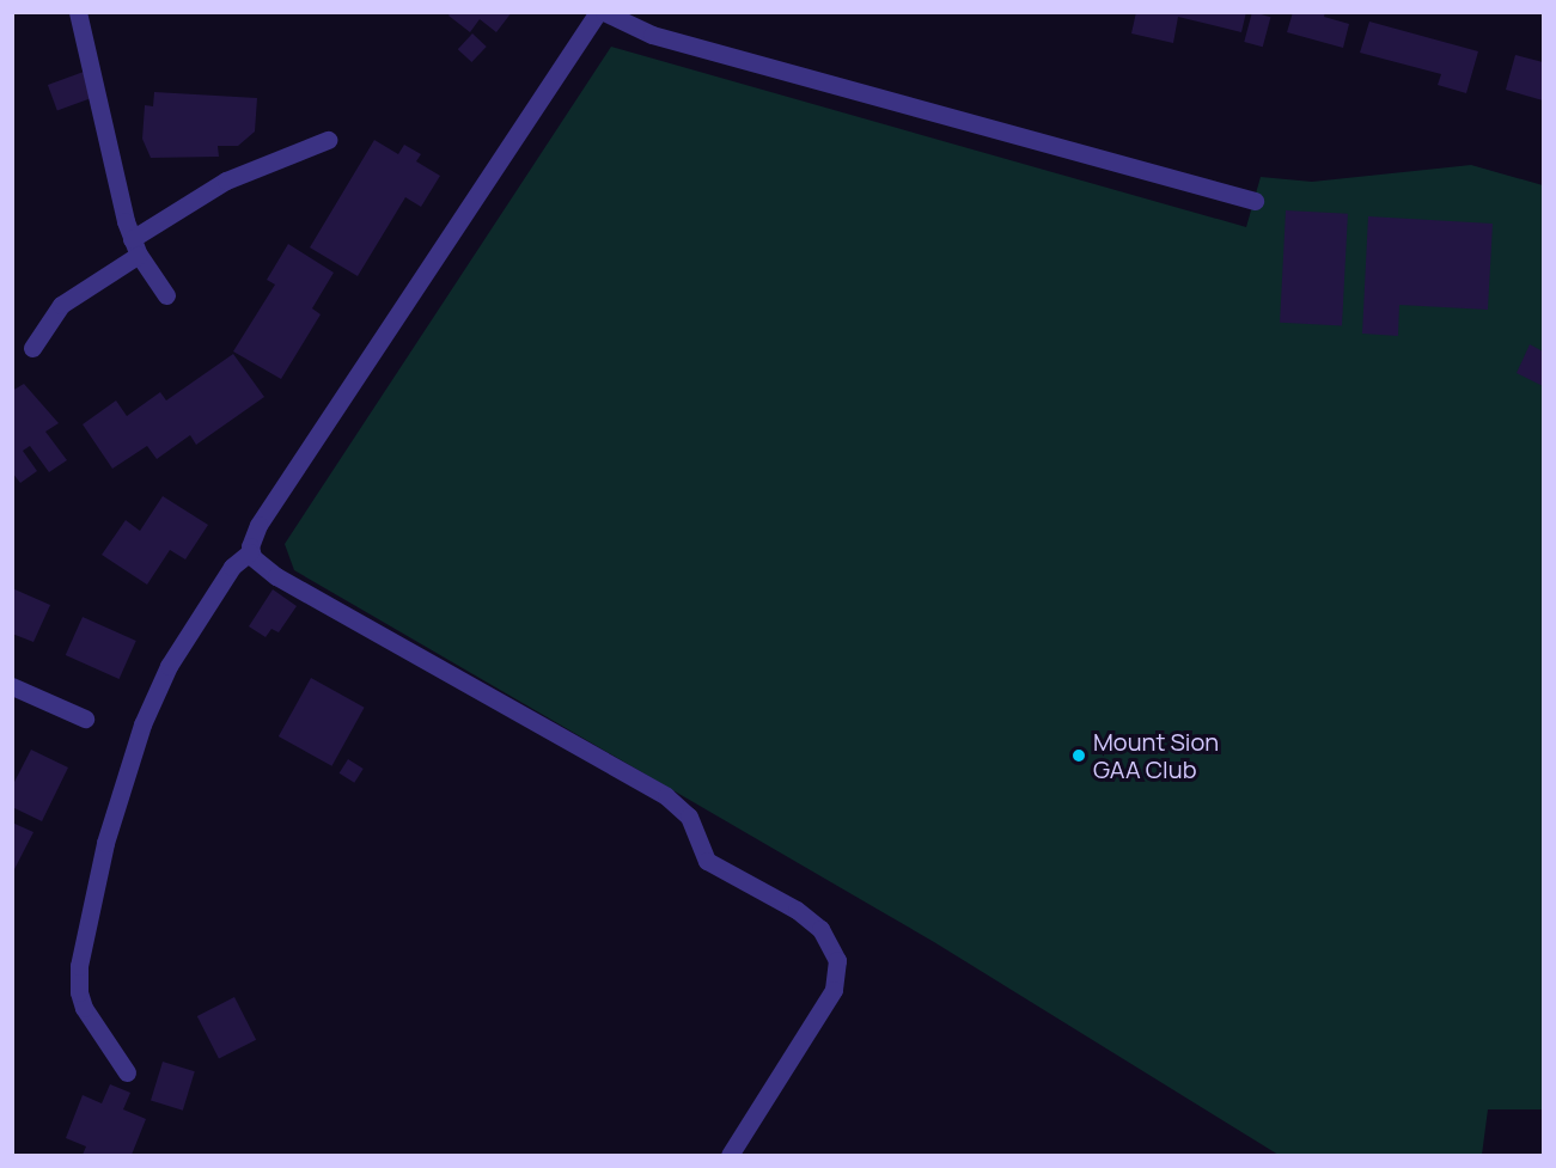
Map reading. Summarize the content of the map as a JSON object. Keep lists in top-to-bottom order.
{
  "places": ["Mount Sion GAA Club"]
}
